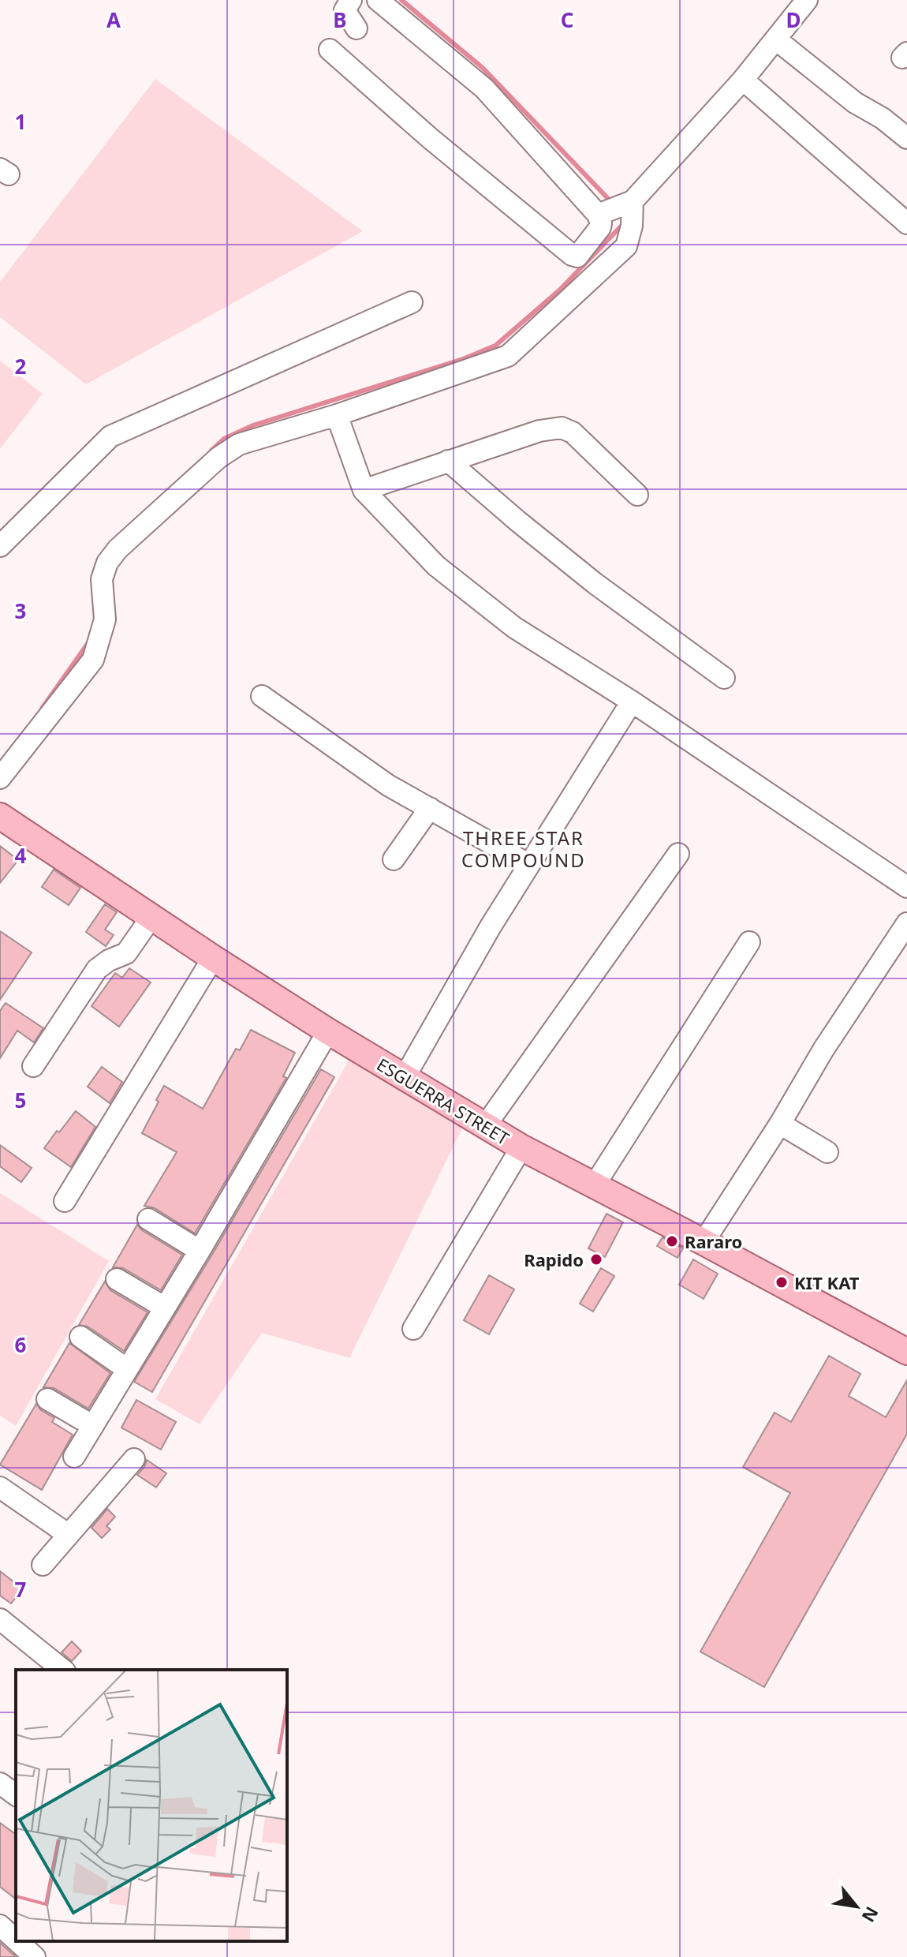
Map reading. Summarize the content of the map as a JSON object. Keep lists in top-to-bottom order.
{
  "streets": {
    "main road": ["ESGUERRA STREET"]
  },
  "districts": ["THREE STAR COMPOUND"],
  "places": ["Rararo", "Rapido", "KIT KAT"],
  "north": "bottom right",
  "grid": {
    "columns": [
      "A",
      "B",
      "C",
      "D"
    ],
    "rows": [
      "1",
      "2",
      "3",
      "4",
      "5",
      "6",
      "7"
    ]
  }
}
